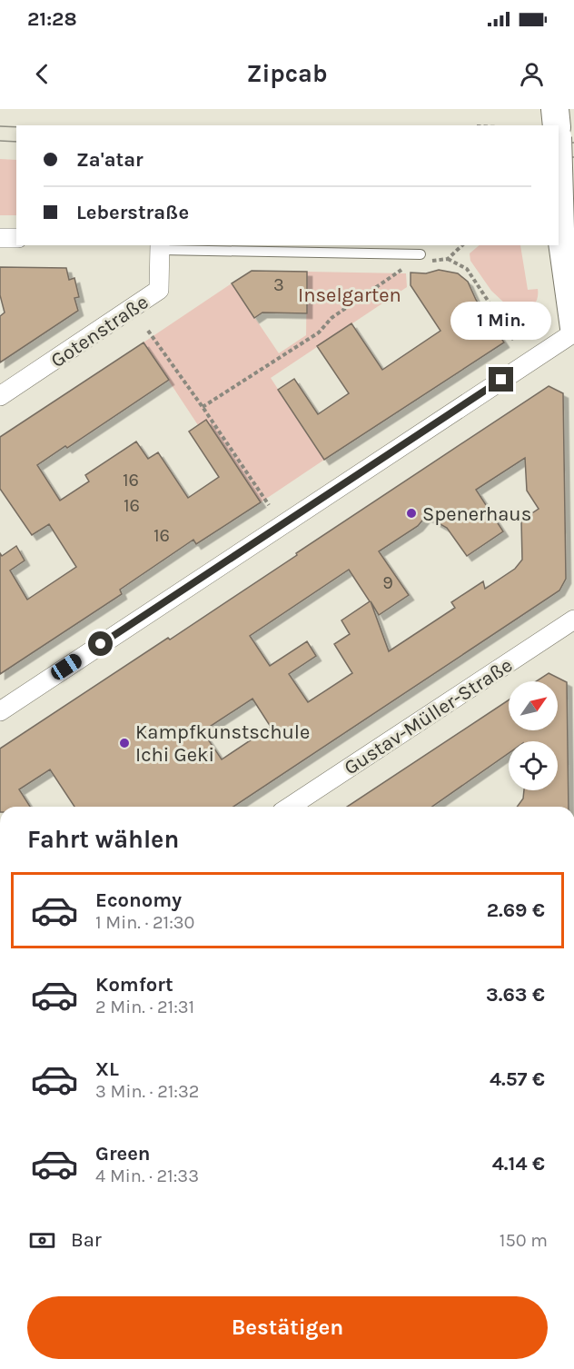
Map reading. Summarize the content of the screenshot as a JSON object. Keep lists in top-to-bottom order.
{
  "streets": {
    "street": ["Gotenstraße", "Gustav-Müller-Straße"]
  },
  "parks": ["Inselgarten"],
  "places": ["Spenerhaus", "Kampfkunstschule Ichi Geki"],
  "house_numbers": [
    "3",
    "16",
    "16",
    "16",
    "9"
  ],
  "north": "top right",
  "page": {
    "status": "21:28",
    "header": "Zipcab",
    "banner": ["Za'atar", "Leberstraße"],
    "bubble": "1 Min.",
    "heading": "Fahrt wählen",
    "list": [
      {
        "name": "Economy",
        "note": "1 Min. · 21:30",
        "value": "2.69 €"
      },
      {
        "name": "Komfort",
        "note": "2 Min. · 21:31",
        "value": "3.63 €"
      },
      {
        "name": "XL",
        "note": "3 Min. · 21:32",
        "value": "4.57 €"
      },
      {
        "name": "Green",
        "note": "4 Min. · 21:33",
        "value": "4.14 €"
      }
    ],
    "pay": ["Bar", "150 m"],
    "buttons": "Bestätigen"
  }
}
